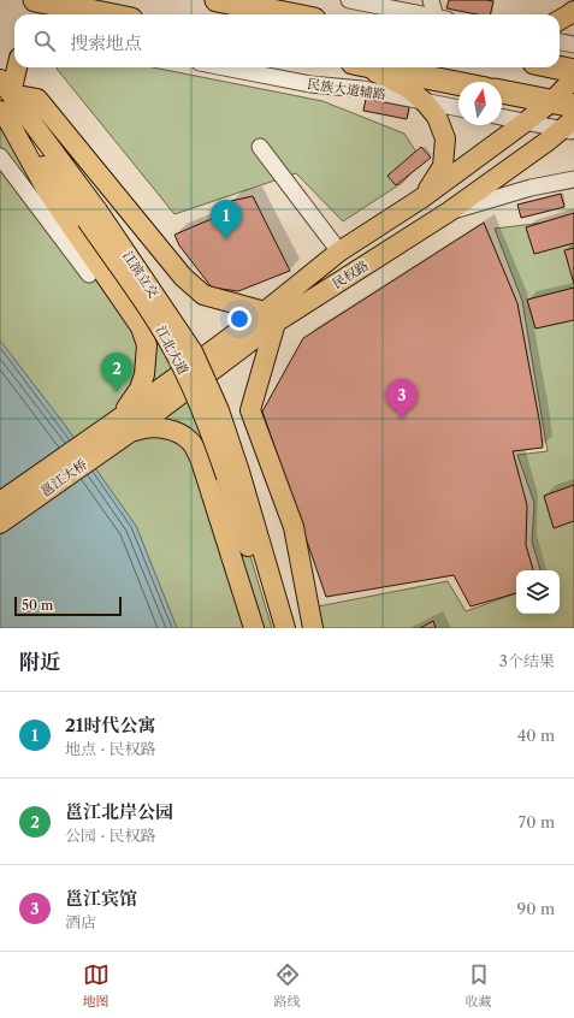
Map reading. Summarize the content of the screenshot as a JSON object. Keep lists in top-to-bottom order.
{
  "streets": {
    "main road": [
      "江滨立交",
      "民权路",
      "江北大道",
      "邕江大桥"
    ],
    "street": ["民族大道辅路"]
  },
  "crossings": [
    ["江滨立交", "江北大道"],
    ["民权路", "邕江大桥"]
  ],
  "scale_bar": "50 m",
  "north": "top",
  "page": {
    "search": "搜索地点",
    "pins": ["1", "2", "3"],
    "scale": "50 m",
    "heading": ["附近", "3个结果"],
    "list": [
      {
        "mark": "1",
        "name": "21时代公寓",
        "note": "地点 · 民权路",
        "value": "40 m"
      },
      {
        "mark": "2",
        "name": "邕江北岸公园",
        "note": "公园 · 民权路",
        "value": "70 m"
      },
      {
        "mark": "3",
        "name": "邕江宾馆",
        "note": "酒店",
        "value": "90 m"
      }
    ],
    "nav": ["地图", "路线", "收藏"]
  }
}
